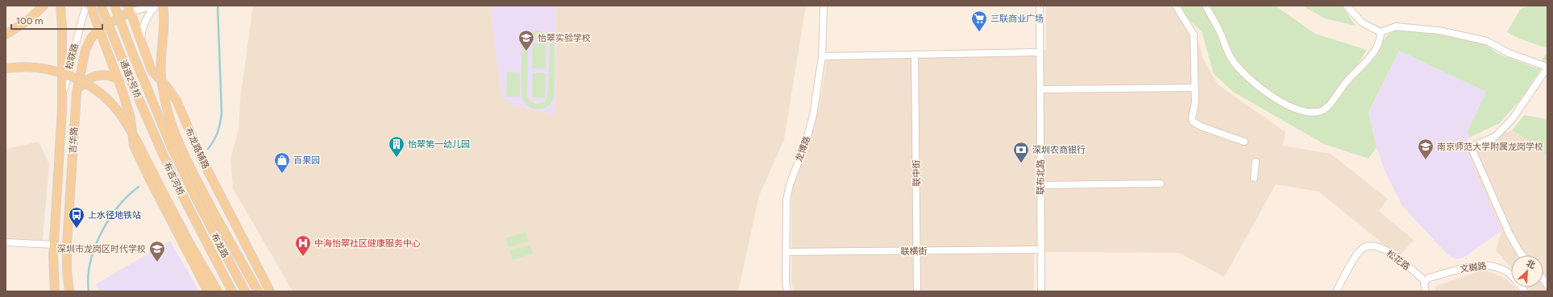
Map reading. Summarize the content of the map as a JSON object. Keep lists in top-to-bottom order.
{
  "streets": {
    "main road": [
      "通道2号桥",
      "吉华路",
      "布龙路辅路",
      "布吉河桥",
      "布龙路"
    ],
    "street": [
      "松联路",
      "龙博路",
      "联中街",
      "联布北路",
      "联横街",
      "松花路",
      "文樾路"
    ]
  },
  "crossings": [
    ["松联路", "吉华路"],
    ["通道2号桥", "布吉河桥"],
    ["吉华路", "布龙路辅路"],
    ["龙博路", "联横街"],
    ["联中街", "联横街"],
    ["联布北路", "联横街"],
    ["布吉河桥", "布龙路"],
    ["松花路", "文樾路"]
  ],
  "places": {
    "supermarket": ["三联商业广场"],
    "school or university": ["怡翠实验学校", "南京师范大学附属龙岗学校", "深圳市龙岗区时代学校"],
    "building": ["怡翠第一幼儿园"],
    "bank": ["深圳农商银行"],
    "shop": ["百果园"],
    "bus stop": ["上水径地铁站"],
    "hospital": ["中海怡翠社区健康服务中心"]
  },
  "scale_bar": "100 m",
  "north": "top right"
}
